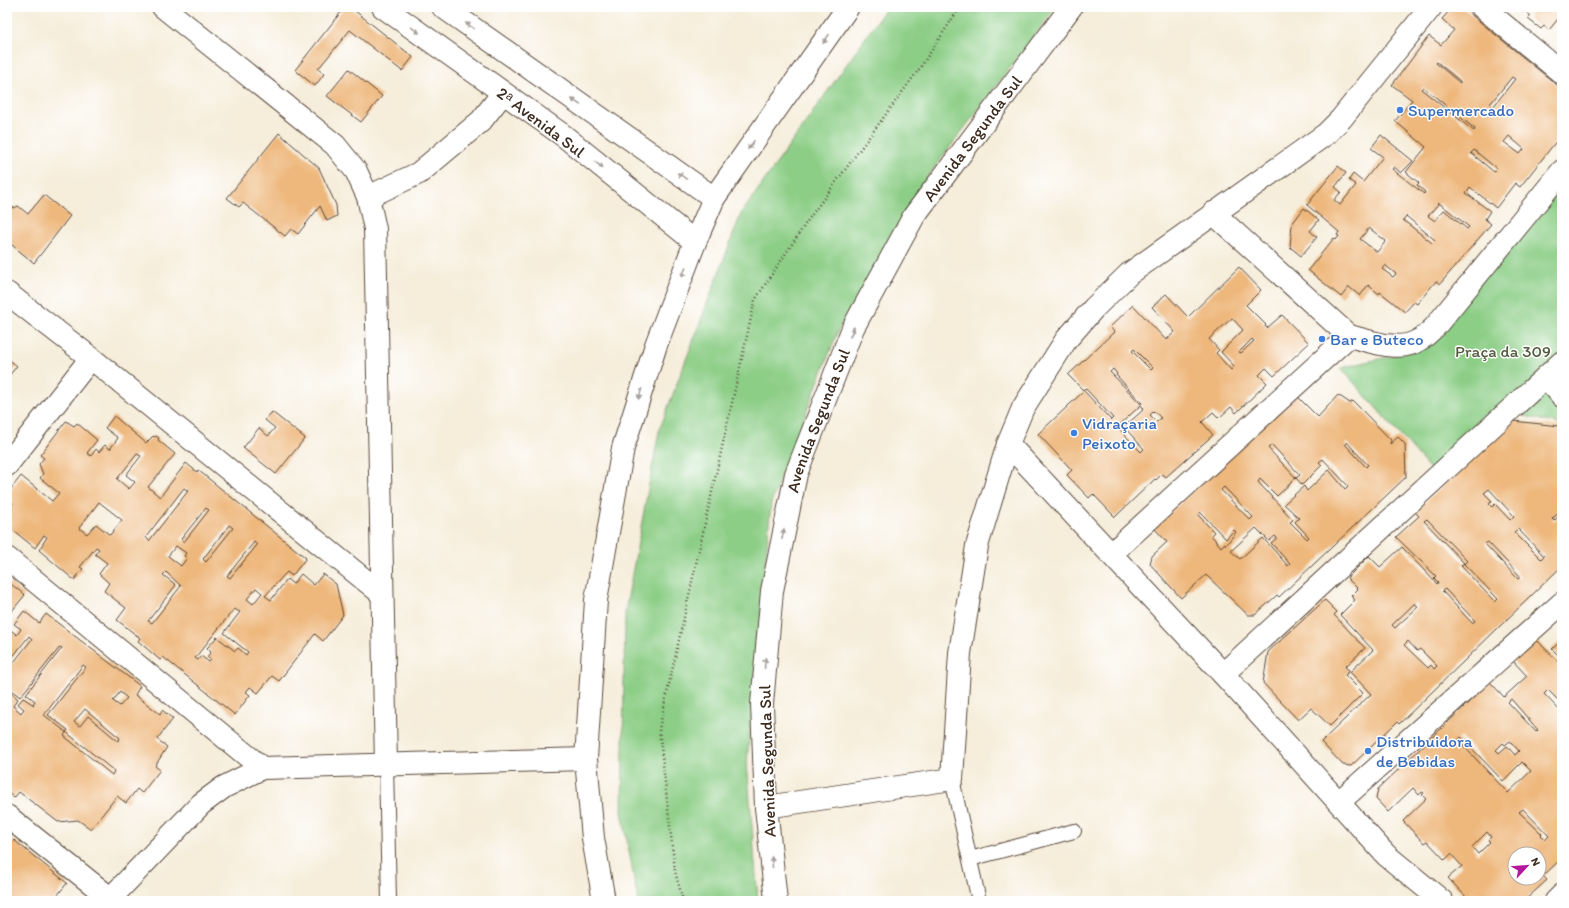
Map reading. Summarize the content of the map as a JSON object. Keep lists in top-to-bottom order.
{
  "streets": {
    "street": ["2ᵃ Avenida Sul", "Avenida Segunda Sul"]
  },
  "parks": ["Praça da 309"],
  "places": [
    "Supermercado",
    "Bar e Buteco",
    "Vidraçaria Peixoto",
    "Distribuidora de Bebidas"
  ],
  "north": "top right"
}
